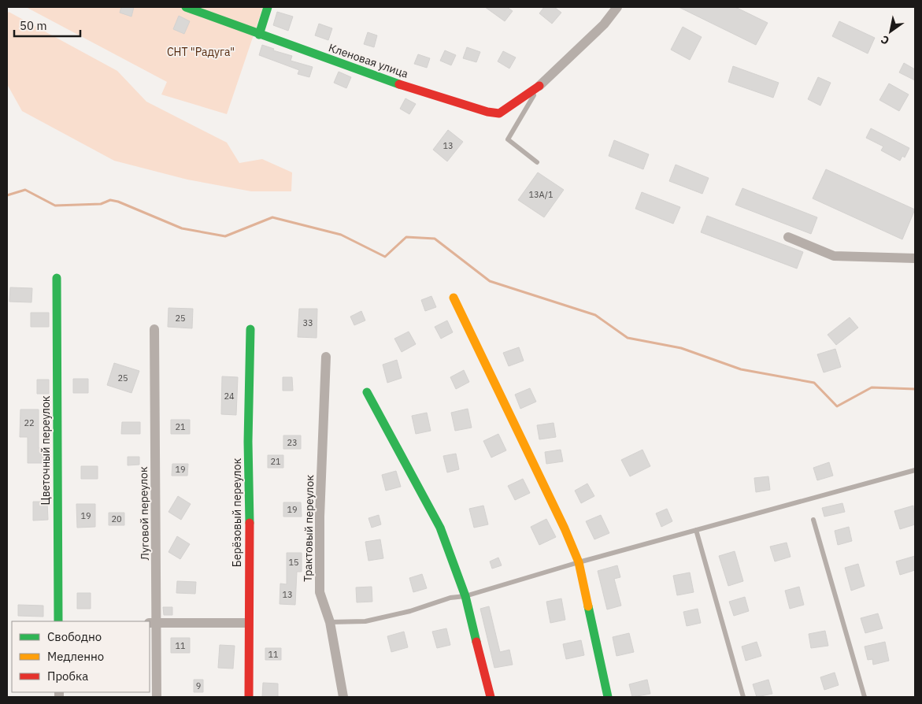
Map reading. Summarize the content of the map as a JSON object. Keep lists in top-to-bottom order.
{
  "streets": {
    "street": [
      "Кленовая улица",
      "Цветочный переулок",
      "Берёзовый переулок",
      "Луговой переулок",
      "Трактовый переулок"
    ]
  },
  "parks": ["СНТ \"Радуга\""],
  "house_numbers": [
    "13",
    "13А/1",
    "25",
    "33",
    "25",
    "24",
    "22",
    "21",
    "23",
    "21",
    "19",
    "19",
    "19",
    "20",
    "15",
    "13",
    "11",
    "11",
    "9"
  ],
  "legend": ["Свободно", "Медленно", "Пробка"],
  "scale_bar": "50 m",
  "north": "bottom left"
}
